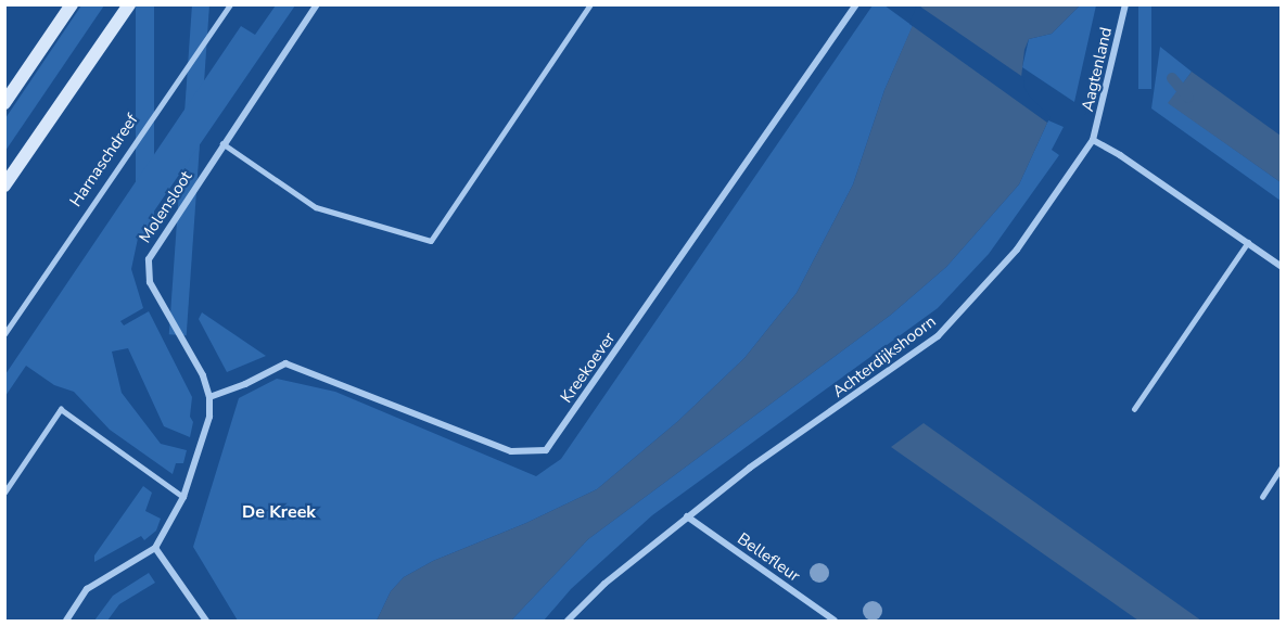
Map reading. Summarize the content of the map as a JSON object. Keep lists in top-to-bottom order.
{
  "streets": {
    "street": [
      "Aagtenland",
      "Molensloot",
      "Achterdijkshoorn",
      "Kreekoever",
      "Bellefleur"
    ],
    "lane": ["Harnaschdreef"]
  },
  "crossings": [
    ["Aagtenland", "Achterdijkshoorn"],
    ["Molensloot", "Kreekoever"],
    ["Achterdijkshoorn", "Bellefleur"]
  ],
  "districts": ["De Kreek"]
}
